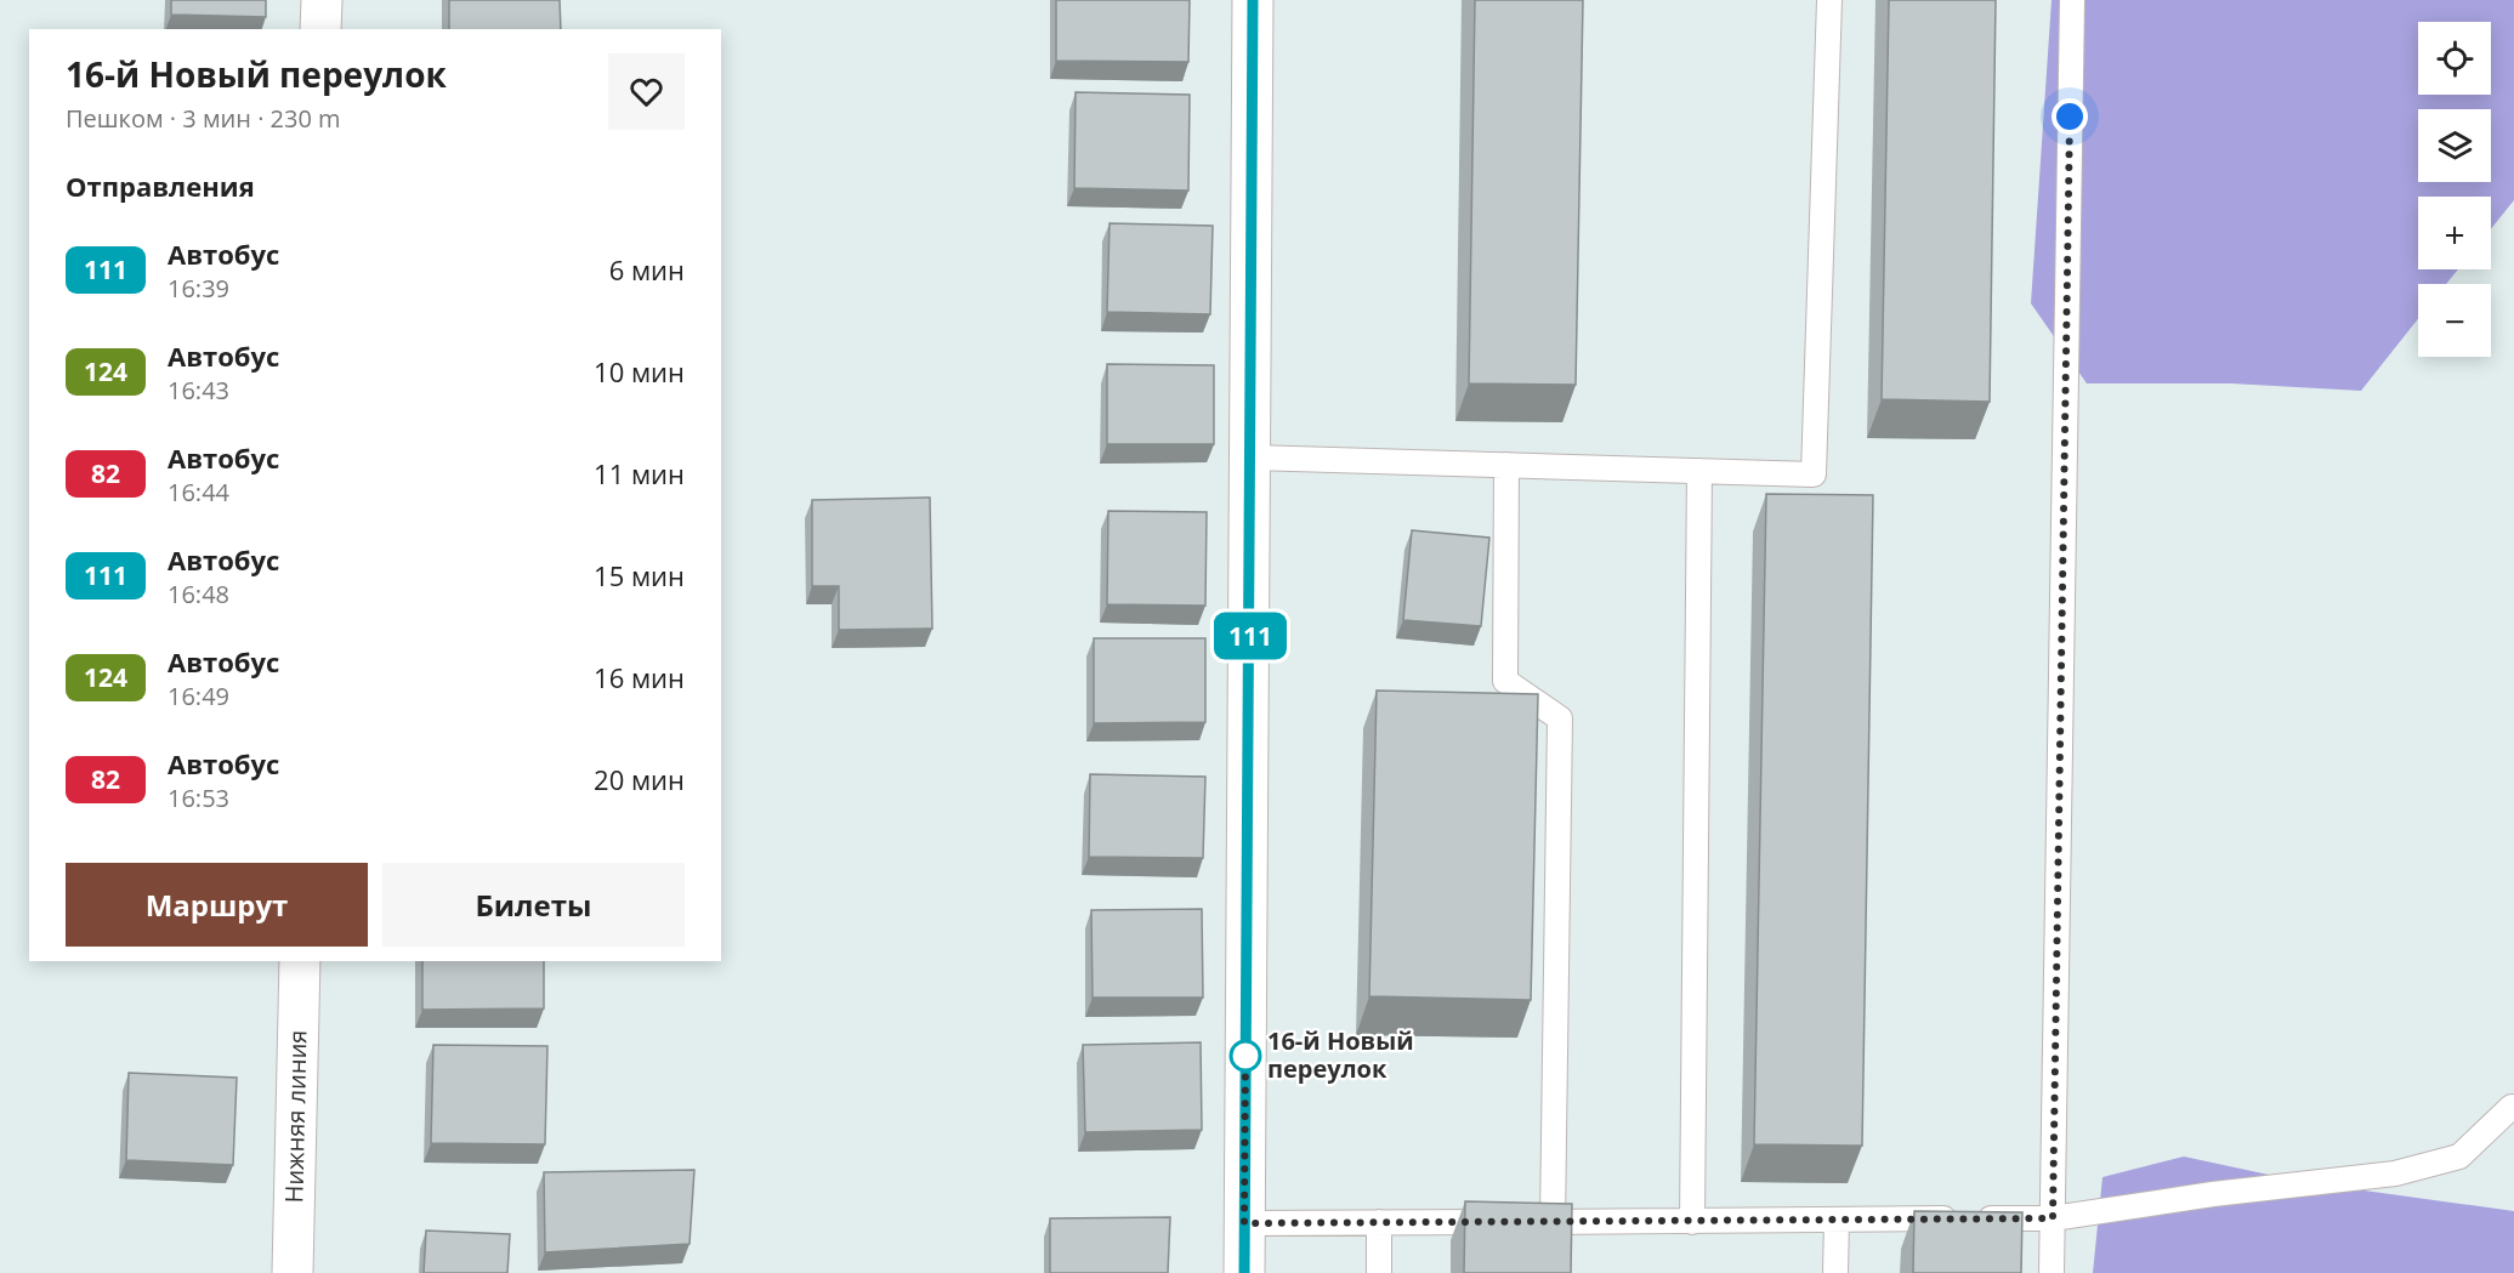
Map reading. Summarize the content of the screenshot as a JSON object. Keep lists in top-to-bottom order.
{
  "streets": {
    "main road": ["Нижняя линия"]
  },
  "places": ["16-й Новый переулок"],
  "lines": ["bus line 111"],
  "page": {
    "on_map": "111",
    "map_buttons": ["+", "−"],
    "heading": [
      ["16-й Новый переулок", "Пешком · 3 мин · 230 m"],
      "Отправления"
    ],
    "list": [
      {
        "mark": "111",
        "name": "Автобус",
        "note": "16:39",
        "value": "6 мин"
      },
      {
        "mark": "124",
        "name": "Автобус",
        "note": "16:43",
        "value": "10 мин"
      },
      {
        "mark": "82",
        "name": "Автобус",
        "note": "16:44",
        "value": "11 мин"
      },
      {
        "mark": "111",
        "name": "Автобус",
        "note": "16:48",
        "value": "15 мин"
      },
      {
        "mark": "124",
        "name": "Автобус",
        "note": "16:49",
        "value": "16 мин"
      },
      {
        "mark": "82",
        "name": "Автобус",
        "note": "16:53",
        "value": "20 мин"
      }
    ],
    "buttons": ["Маршрут", "Билеты"]
  }
}
